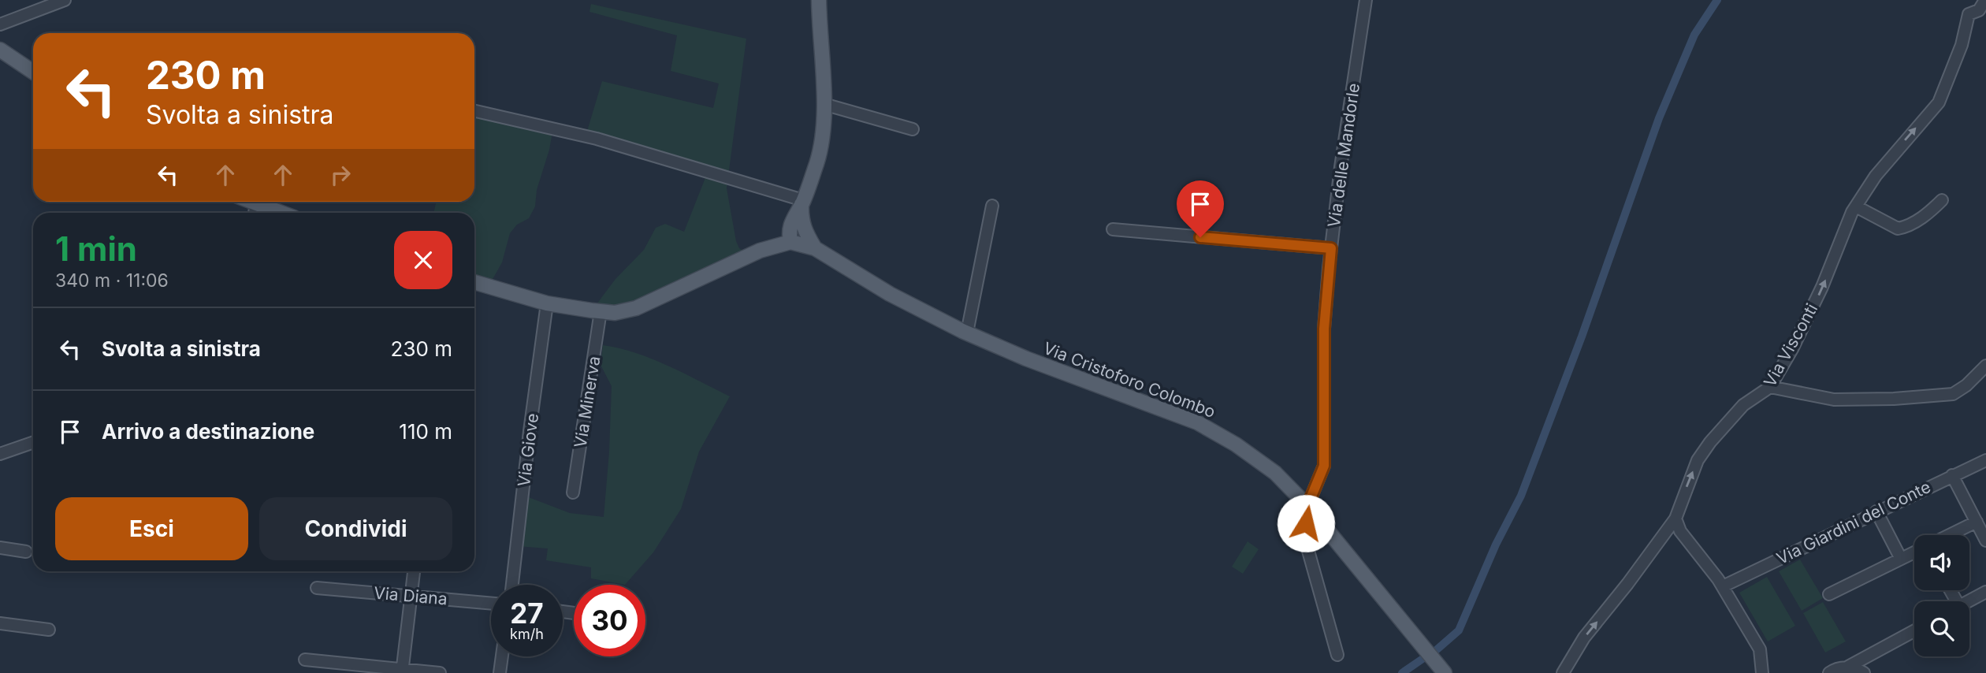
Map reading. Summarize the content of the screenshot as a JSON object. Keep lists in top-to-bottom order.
{
  "streets": {
    "main road": ["Via Cristoforo Colombo"],
    "street": [
      "Via delle Mandorle",
      "Via Visconti",
      "Via Minerva",
      "Via Giove",
      "Via Giardini del Conte",
      "Via Diana"
    ]
  },
  "crossings": [
    ["Via delle Mandorle", "Via Cristoforo Colombo"]
  ],
  "one_way": ["Via Visconti"],
  "page": {
    "turn": ["230 m", "Svolta a sinistra"],
    "heading": ["1 min", "340 m · 11:06"],
    "list": [
      {
        "name": "Svolta a sinistra",
        "value": "230 m"
      },
      {
        "name": "Arrivo a destinazione",
        "value": "110 m"
      }
    ],
    "buttons": ["Esci", "Condividi"],
    "speed": "27 km/h",
    "limit": "30"
  }
}
